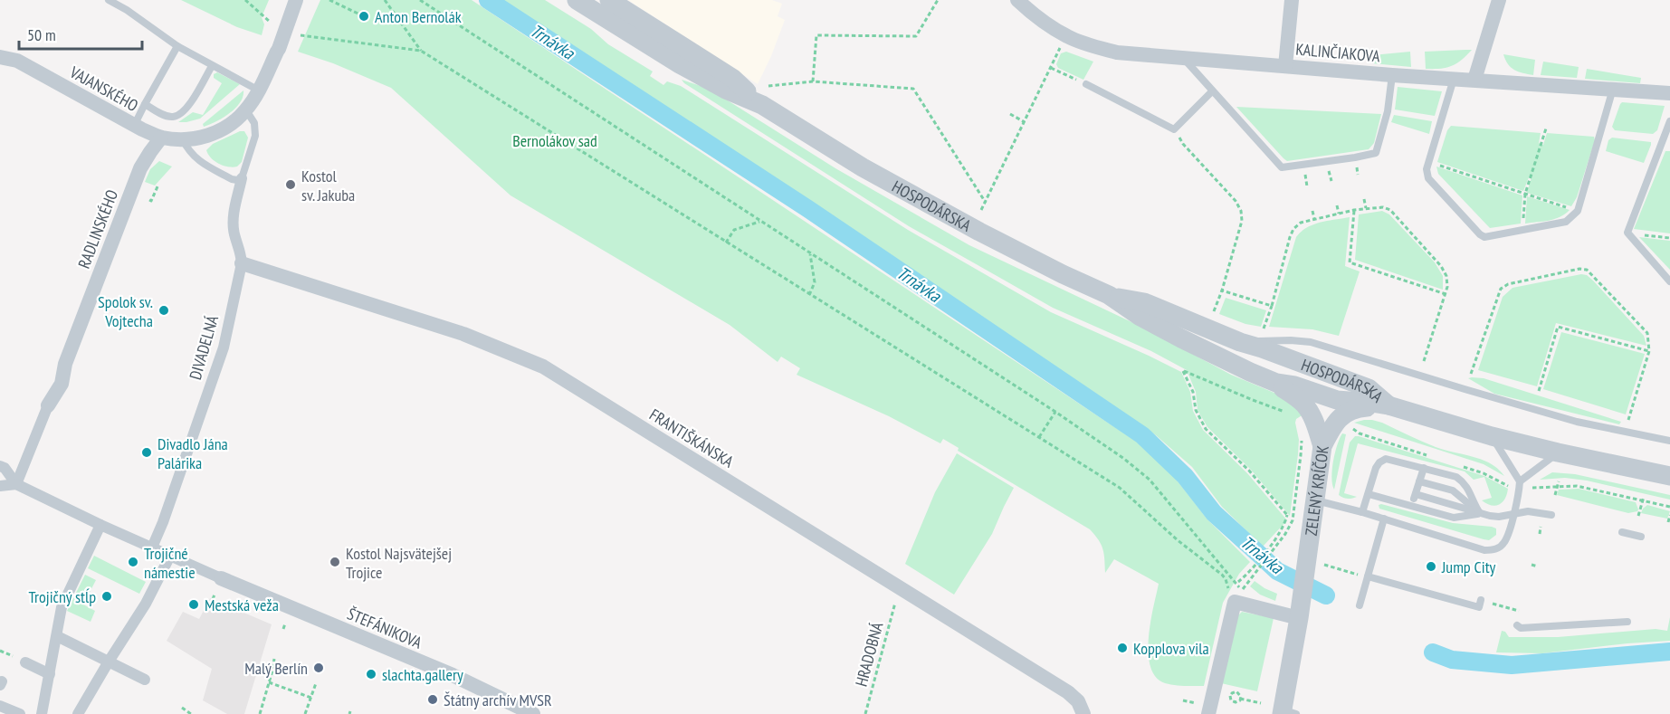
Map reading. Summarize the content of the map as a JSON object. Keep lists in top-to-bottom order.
{
  "streets": {
    "street": [
      "KALINČIAKOVA",
      "VAJANSKÉHO",
      "HOSPODÁRSKA",
      "RADLINSKÉHO",
      "DIVADELNÁ",
      "FRANTIŠKÁNSKA",
      "ZELENÝ KRÍČOK",
      "ŠTEFÁNIKOVA"
    ],
    "path": ["HRADOBNÁ"]
  },
  "crossings": [
    ["VAJANSKÉHO", "RADLINSKÉHO"],
    ["HOSPODÁRSKA", "ZELENÝ KRÍČOK"],
    ["DIVADELNÁ", "FRANTIŠKÁNSKA"]
  ],
  "water": ["Trnávka"],
  "parks": ["Bernolákov sad"],
  "places": [
    "Anton Bernolák",
    "Kostol sv. Jakuba",
    "Spolok sv. Vojtecha",
    "Divadlo Jána Palárika",
    "Trojičné námestie",
    "Kostol Najsvätejšej Trojice",
    "Jump City",
    "Trojičný stĺp",
    "Mestská veža",
    "Kopplova vila",
    "Malý Berlín",
    "slachta.gallery",
    "Štátny archív MVSR"
  ],
  "scale_bar": "50 m"
}
